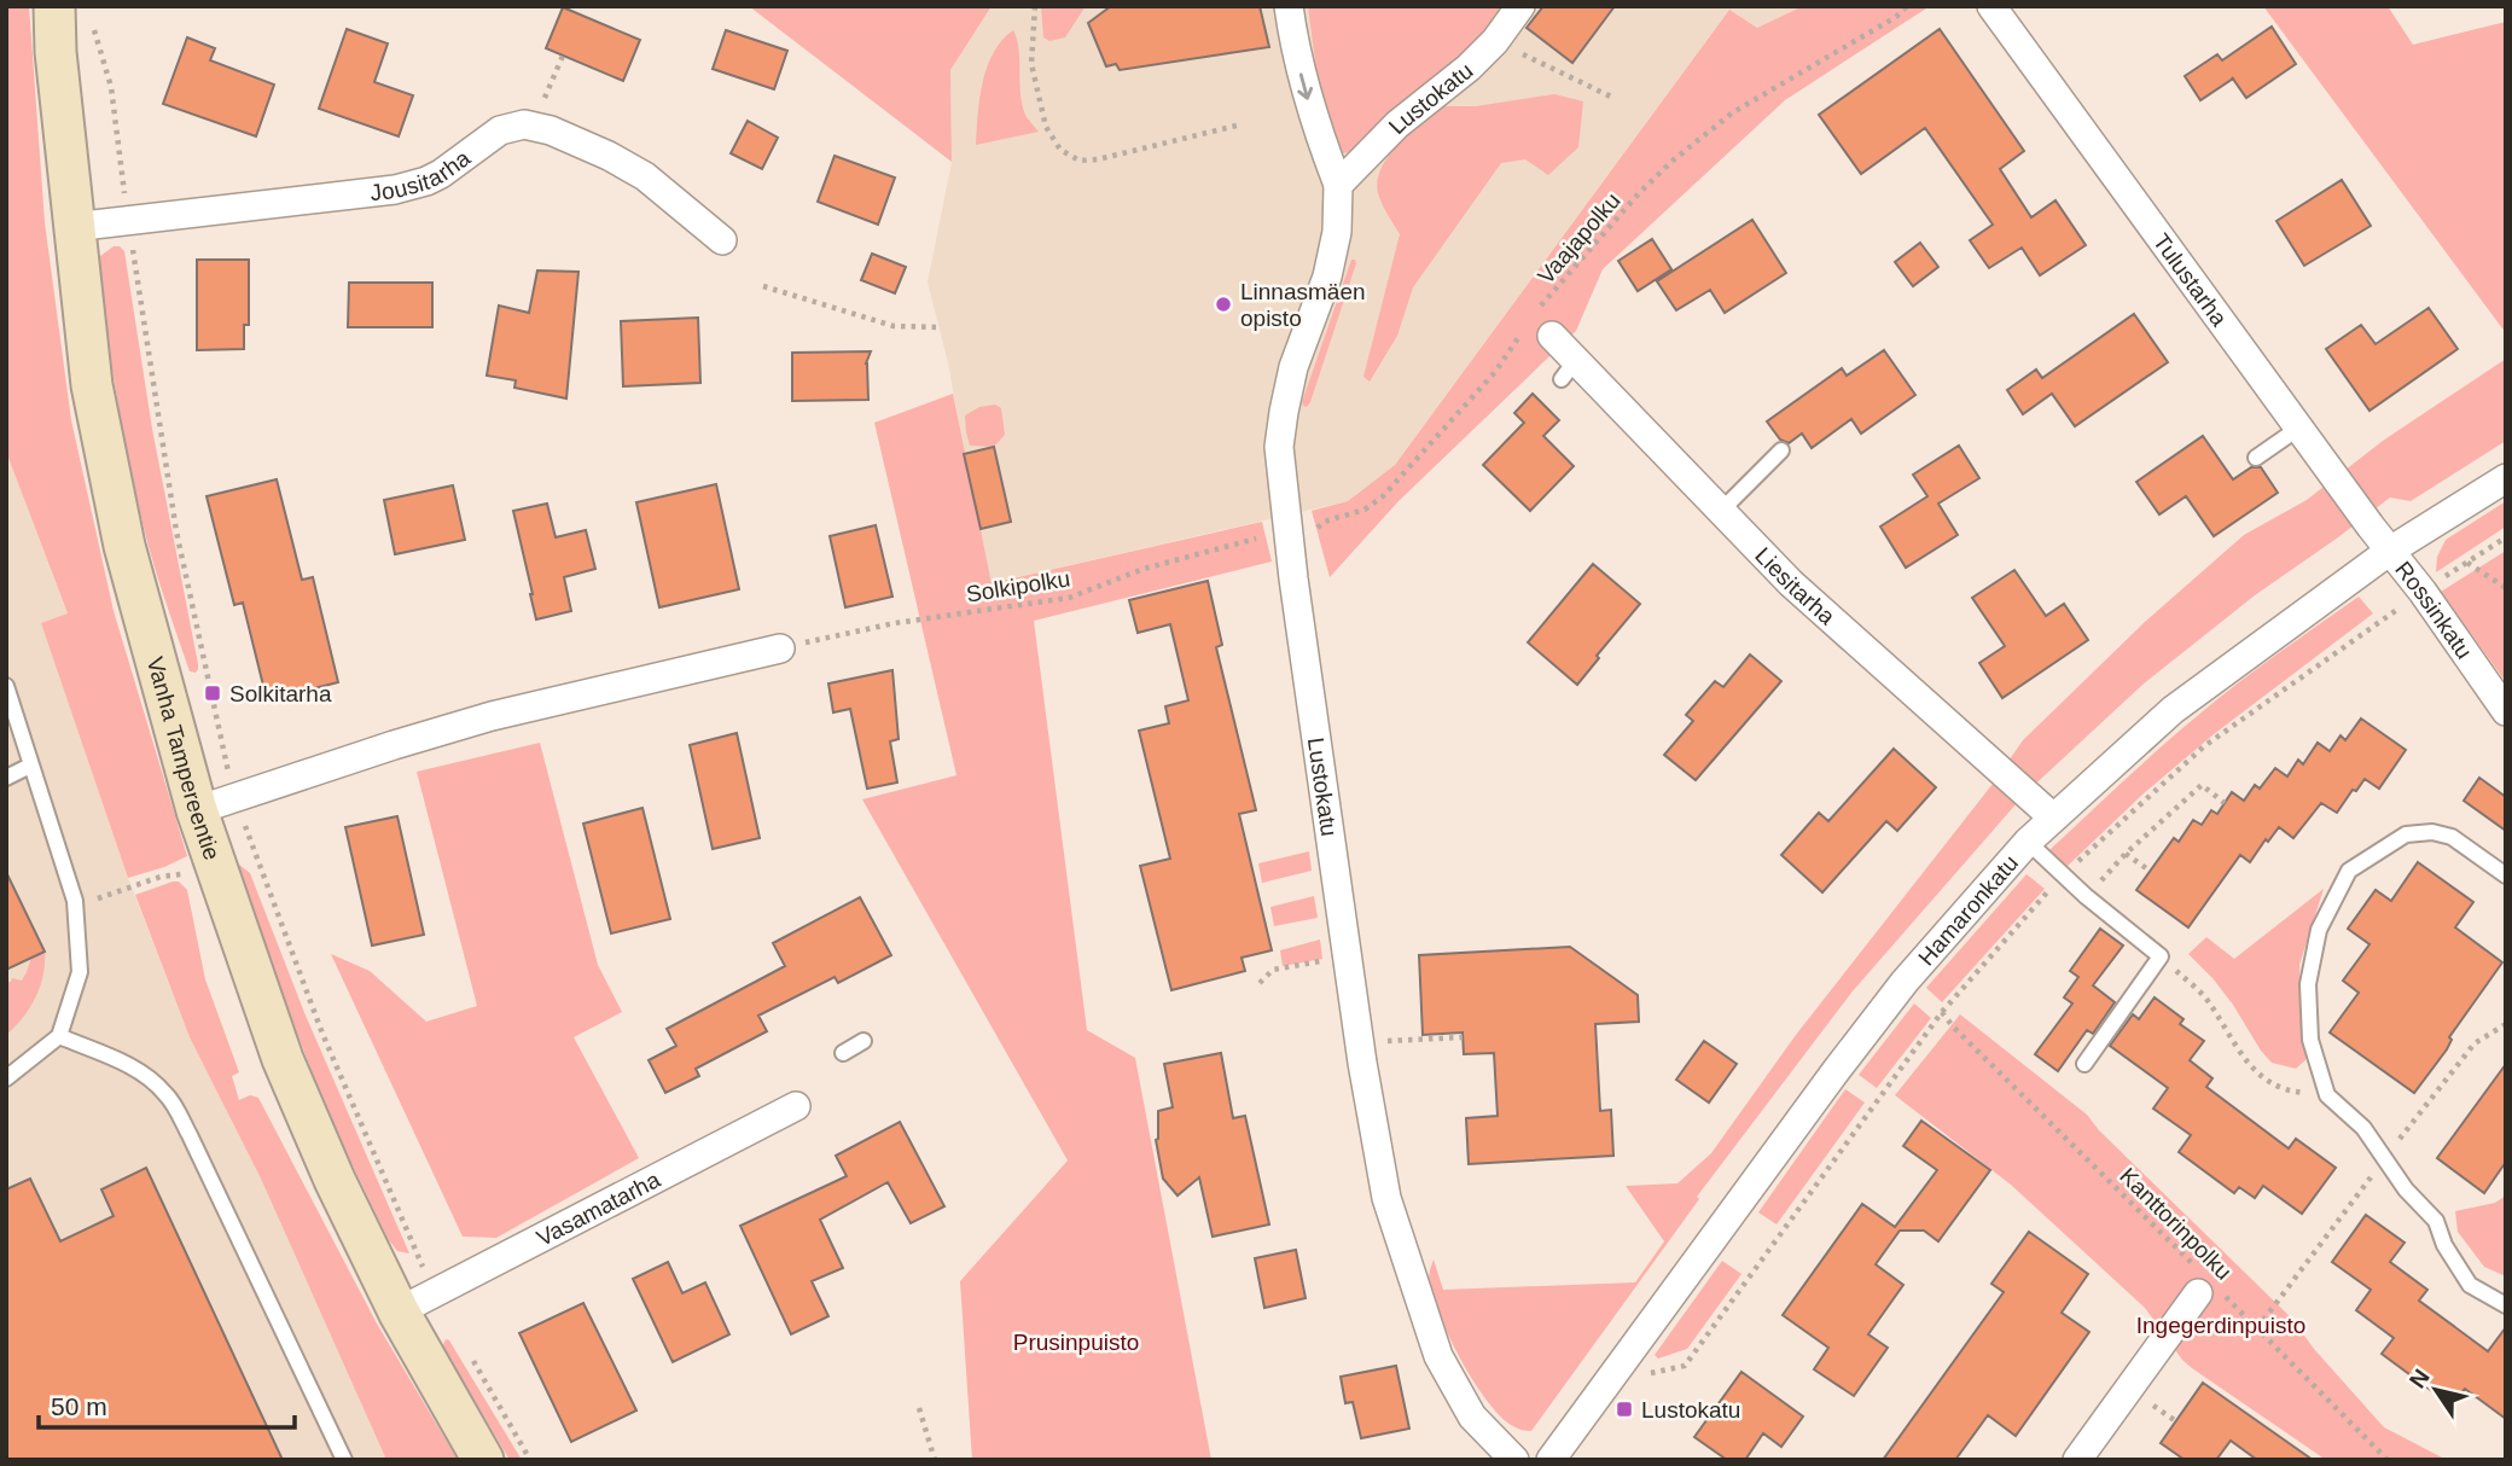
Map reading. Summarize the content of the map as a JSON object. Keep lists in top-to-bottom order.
{
  "streets": {
    "main road": ["Vanha Tampereentie"],
    "street": [
      "Lustokatu",
      "Jousitarha",
      "Tulustarha",
      "Liesitarha",
      "Rossinkatu",
      "Hamaronkatu",
      "Vasamatarha"
    ],
    "path": ["Vaajapolku", "Solkipolku", "Kanttorinpolku"]
  },
  "crossings": [
    ["Jousitarha", "Vanha Tampereentie"],
    ["Vaajapolku", "Liesitarha"],
    ["Tulustarha", "Rossinkatu"],
    ["Tulustarha", "Hamaronkatu"],
    ["Liesitarha", "Hamaronkatu"],
    ["Rossinkatu", "Hamaronkatu"],
    ["Vanha Tampereentie", "Vasamatarha"]
  ],
  "parks": ["Ingegerdinpuisto", "Prusinpuisto"],
  "places": {
    "other": ["Linnasmäen opisto"],
    "transit": ["Solkitarha", "Lustokatu"]
  },
  "scale_bar": "50 m",
  "north": "top left"
}
